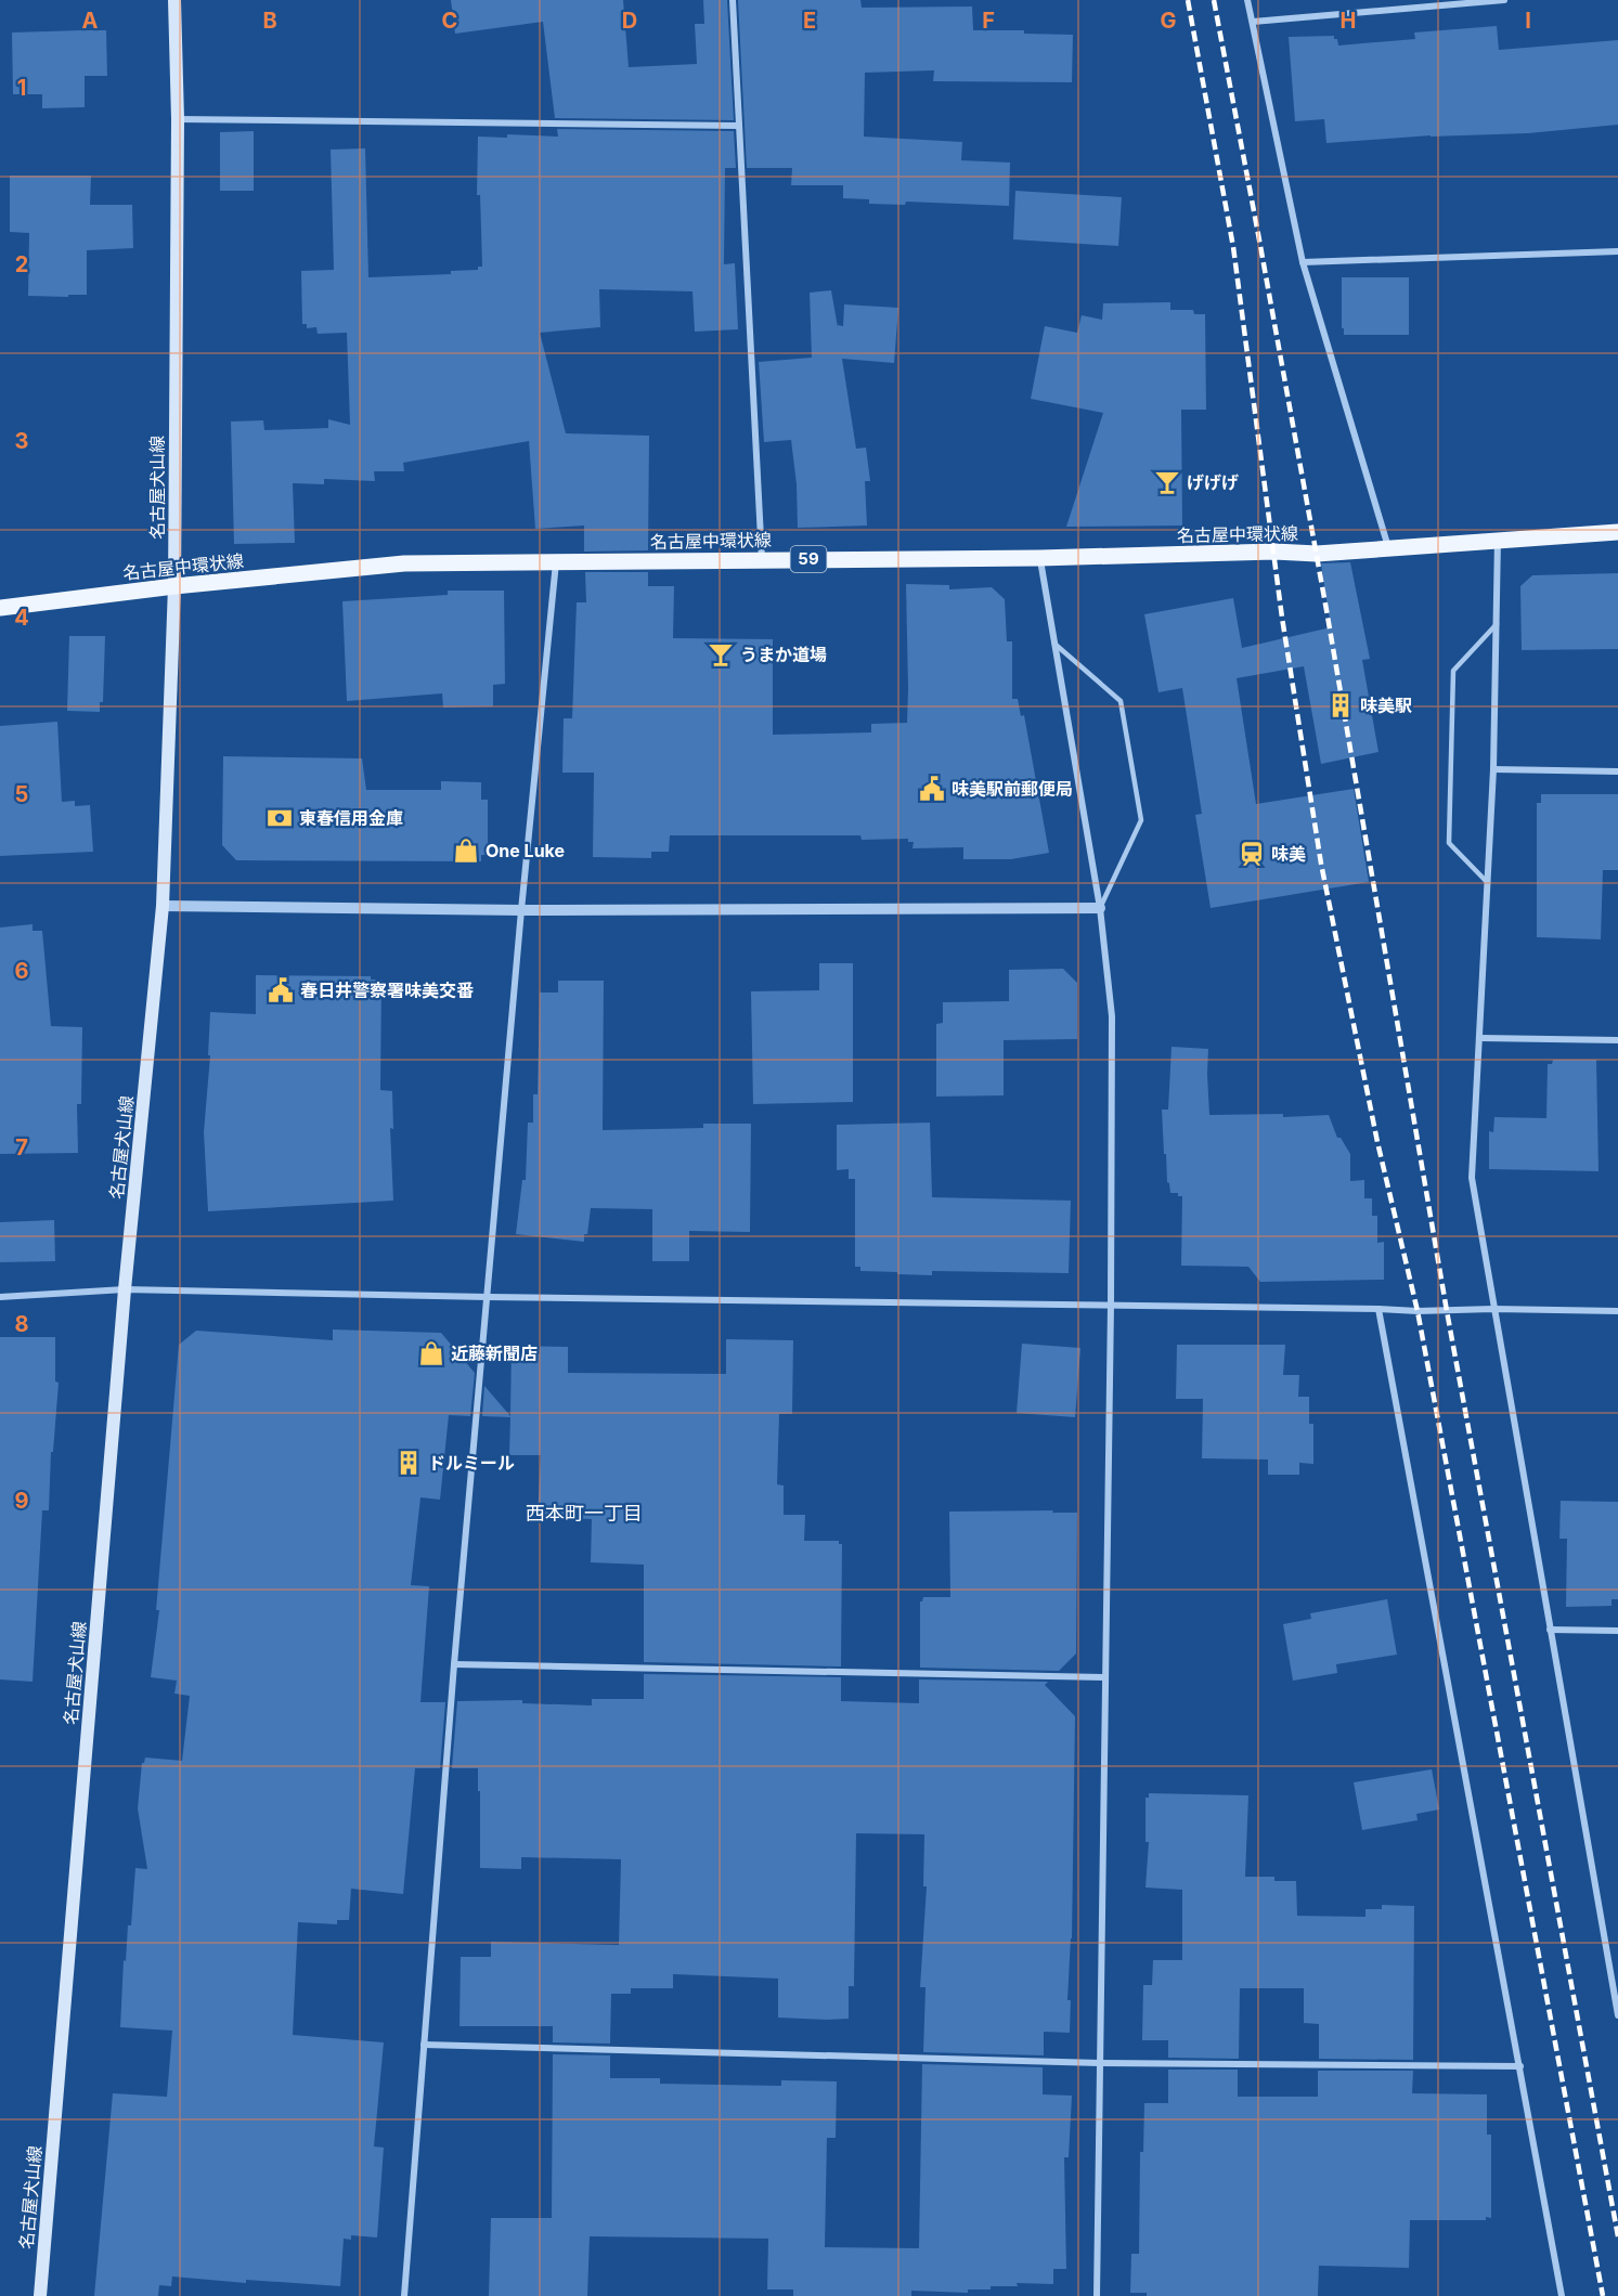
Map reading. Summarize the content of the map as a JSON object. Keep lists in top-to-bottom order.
{
  "streets": {
    "main road": ["名古屋犬山線", "名古屋中環状線", "59"]
  },
  "crossings": [
    ["名古屋犬山線", "名古屋中環状線"]
  ],
  "districts": ["西本町一丁目"],
  "places": {
    "bar": ["げげげ", "うまか道場"],
    "building": ["味美駅", "ドルミール"],
    "public building": ["味美駅前郵便局", "春日井警察署味美交番"],
    "bank": ["東春信用金庫"],
    "shop": ["One Luke", "近藤新聞店"],
    "station": ["味美"]
  },
  "grid": {
    "columns": [
      "A",
      "B",
      "C",
      "D",
      "E",
      "F",
      "G",
      "H",
      "I"
    ],
    "rows": [
      "1",
      "2",
      "3",
      "4",
      "5",
      "6",
      "7",
      "8",
      "9"
    ]
  }
}
